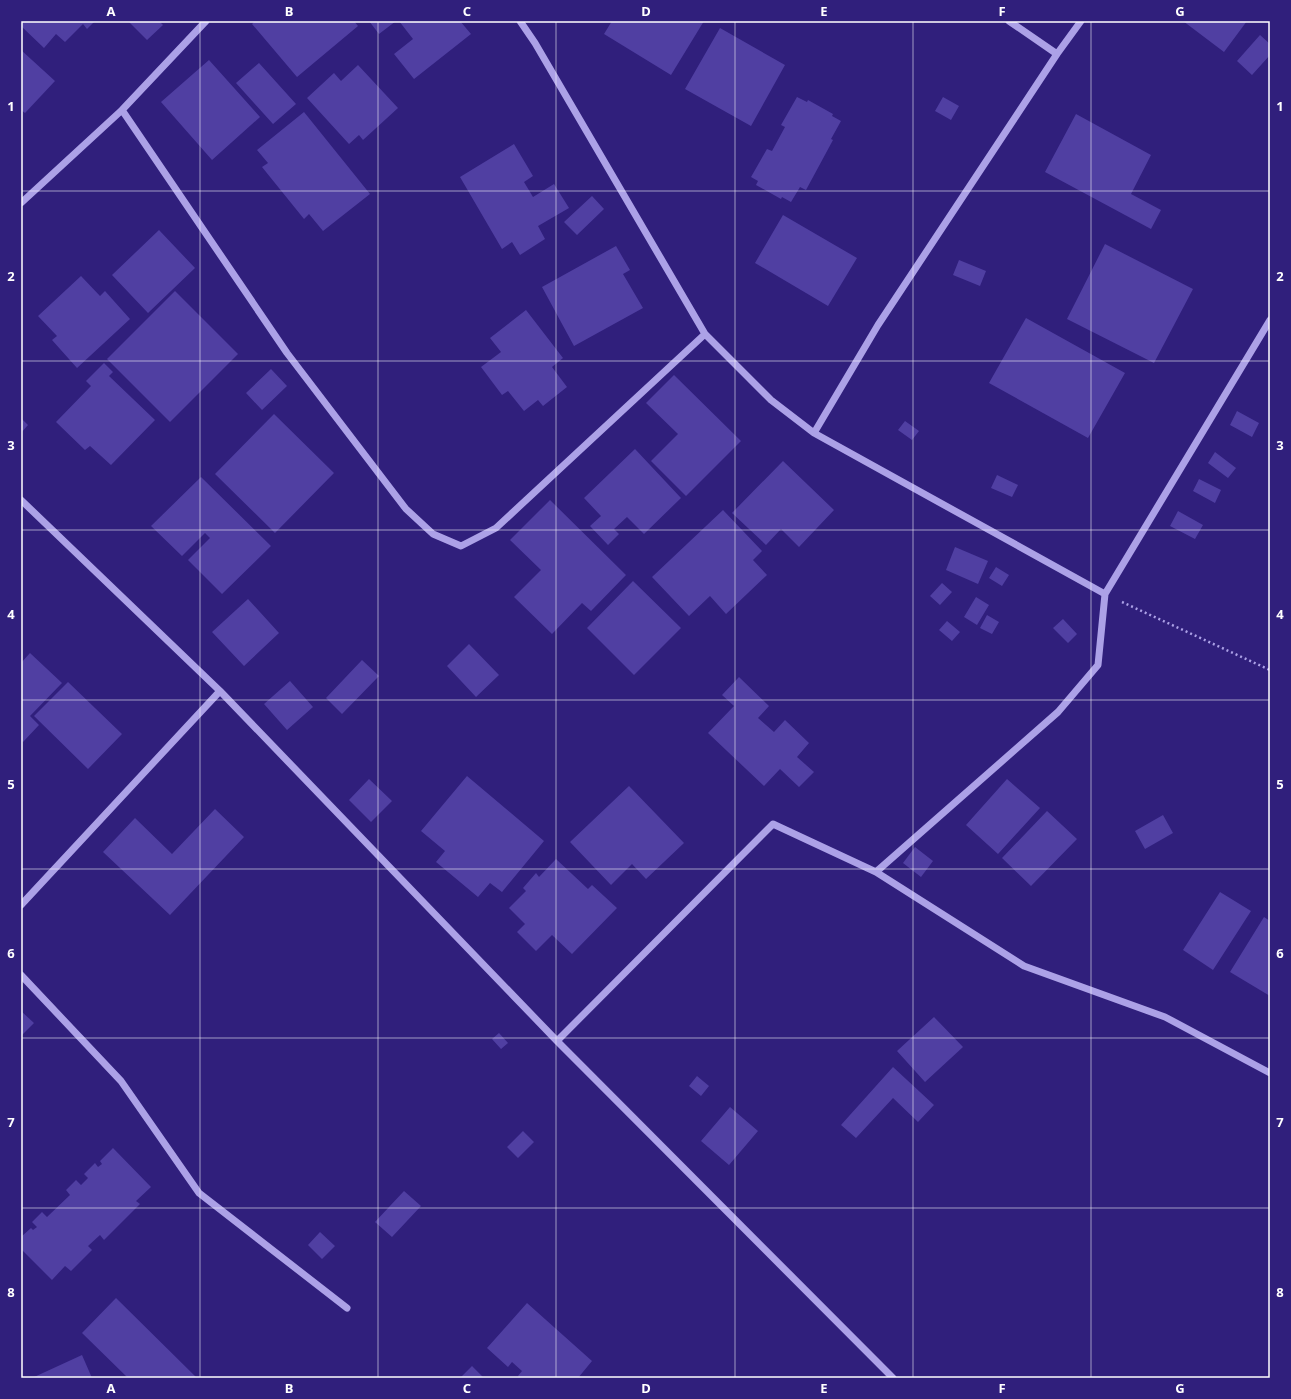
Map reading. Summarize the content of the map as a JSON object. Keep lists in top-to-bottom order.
{
  "grid": {
    "columns": [
      "A",
      "B",
      "C",
      "D",
      "E",
      "F",
      "G"
    ],
    "rows": [
      "1",
      "2",
      "3",
      "4",
      "5",
      "6",
      "7",
      "8"
    ]
  }
}
